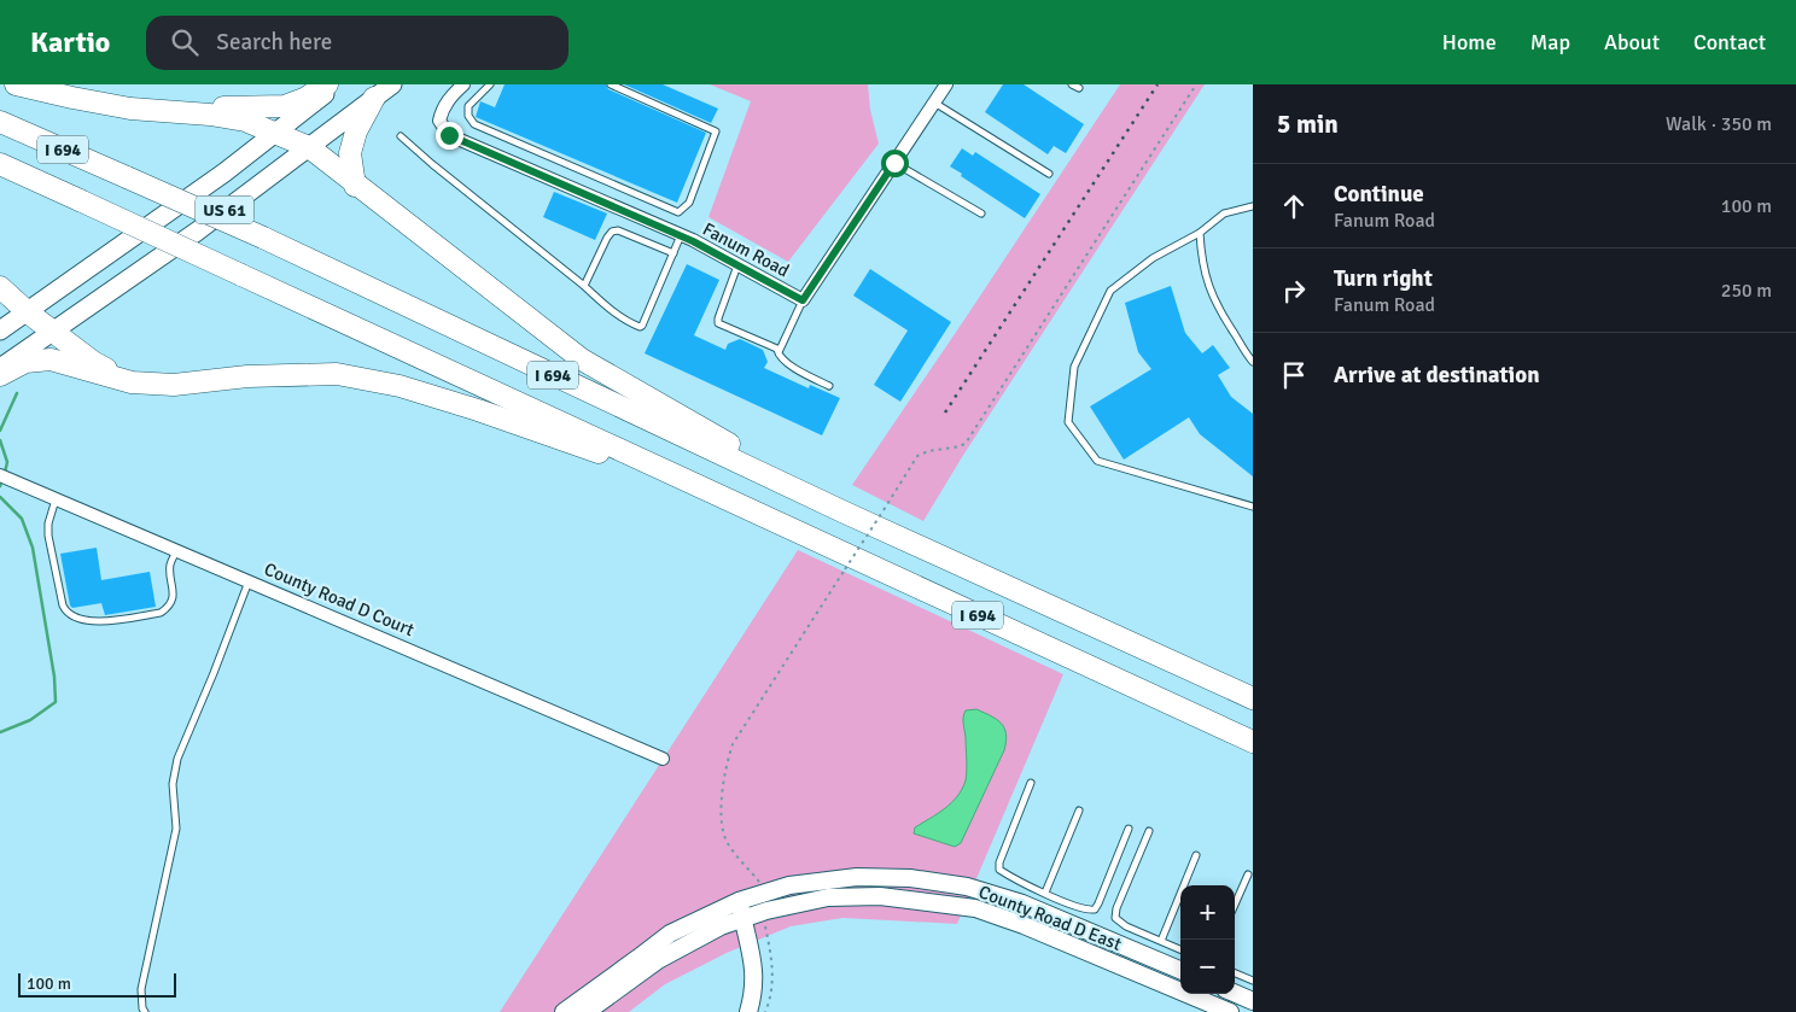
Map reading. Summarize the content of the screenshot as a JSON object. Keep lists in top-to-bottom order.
{
  "streets": {
    "highway": ["I 694"],
    "main road": ["US 61"],
    "street": ["Fanum Road", "County Road D Court", "County Road D East"]
  },
  "scale_bar": "100 m",
  "page": {
    "header": "Kartio",
    "search": "Search here",
    "nav": [
      "Home",
      "Map",
      "About",
      "Contact"
    ],
    "heading": ["5 min", "Walk · 350 m"],
    "list": [
      ["Continue", "Fanum Road", "100 m"],
      ["Turn right", "Fanum Road", "250 m"],
      "Arrive at destination"
    ],
    "map_buttons": ["+", "−"],
    "scale": "100 m"
  }
}
